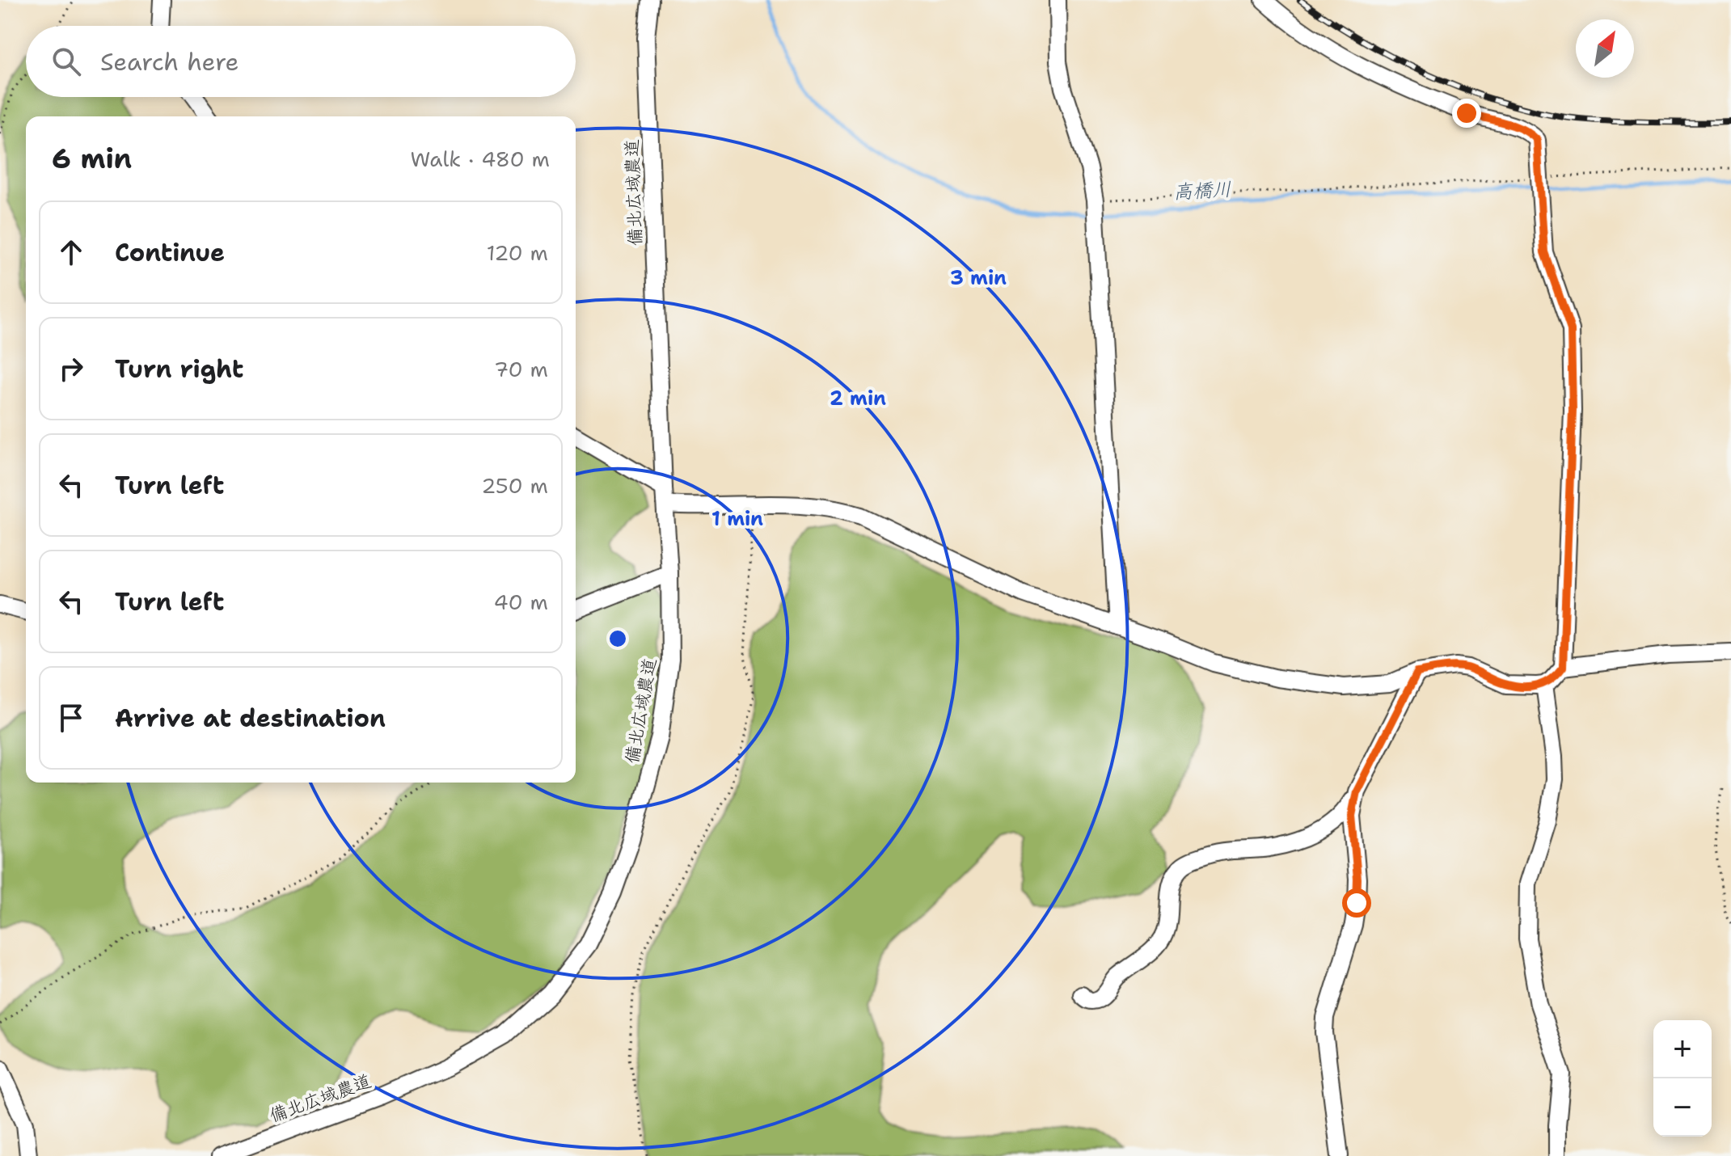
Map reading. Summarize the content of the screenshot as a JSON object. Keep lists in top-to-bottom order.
{
  "streets": {
    "street": ["備北広域農道"]
  },
  "water": ["高橋川"],
  "north": "top right",
  "page": {
    "search": "Search here",
    "heading": ["6 min", "Walk · 480 m"],
    "list": [
      ["Continue", "120 m"],
      ["Turn right", "70 m"],
      ["Turn left", "250 m"],
      ["Turn left", "40 m"],
      "Arrive at destination"
    ],
    "map_buttons": ["+", "−"]
  },
  "rings": ["3 min", "2 min", "1 min"]
}
